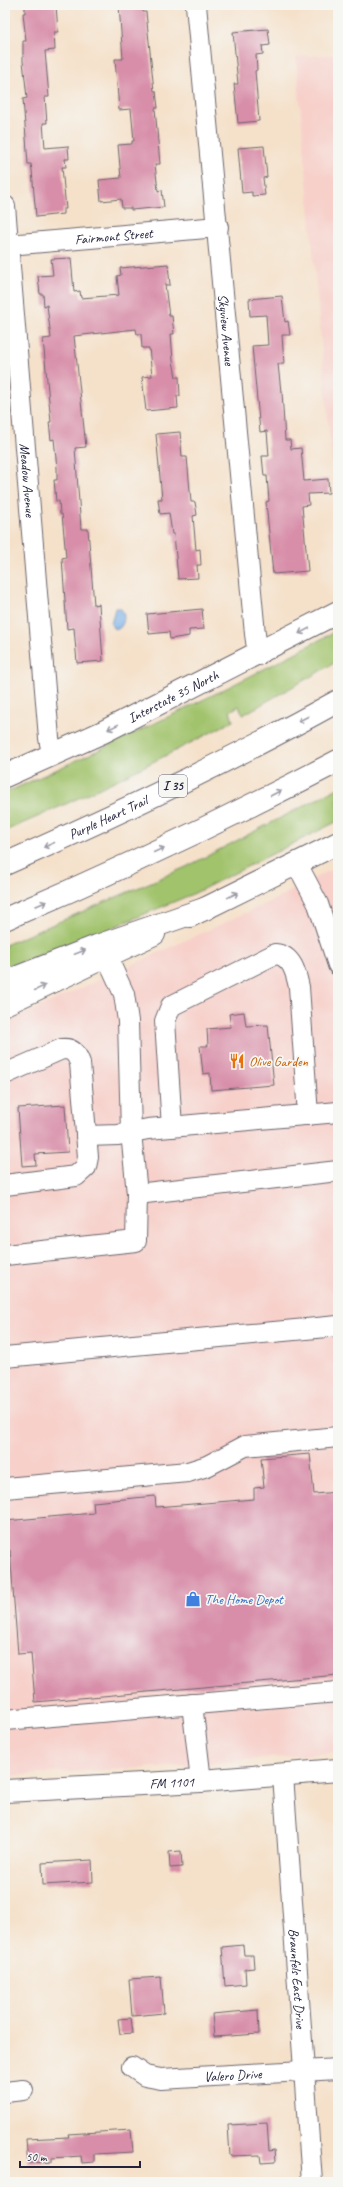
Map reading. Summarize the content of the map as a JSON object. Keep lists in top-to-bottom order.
{
  "streets": {
    "main road": [
      "Interstate 35 North",
      "I 35",
      "Purple Heart Trail",
      "FM 1101"
    ],
    "street": [
      "Fairmont Street",
      "Skyview Avenue",
      "Meadow Avenue",
      "Braunfels East Drive",
      "Valero Drive"
    ]
  },
  "crossings": [
    ["Fairmont Street", "Skyview Avenue"],
    ["Fairmont Street", "Meadow Avenue"],
    ["Skyview Avenue", "Interstate 35 North"],
    ["Meadow Avenue", "Interstate 35 North"],
    ["FM 1101", "Braunfels East Drive"],
    ["Braunfels East Drive", "Valero Drive"]
  ],
  "places": {
    "restaurant": ["Olive Garden"],
    "shop": ["The Home Depot"]
  },
  "scale_bar": "50 m"
}
